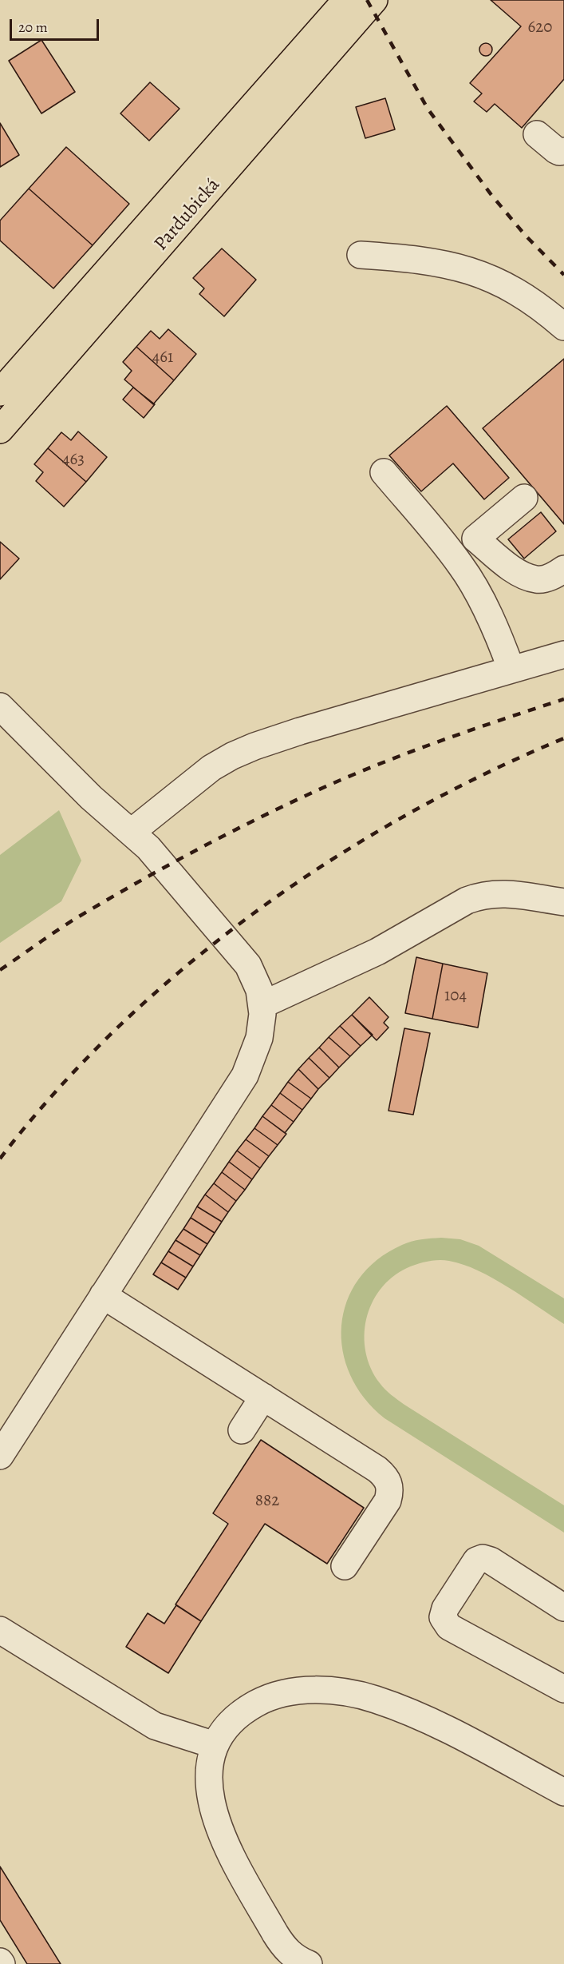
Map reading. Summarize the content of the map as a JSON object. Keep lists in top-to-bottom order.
{
  "streets": {
    "main road": ["Pardubická"]
  },
  "house_numbers": [
    "620",
    "461",
    "463",
    "104",
    "882"
  ],
  "scale_bar": "20 m"
}
